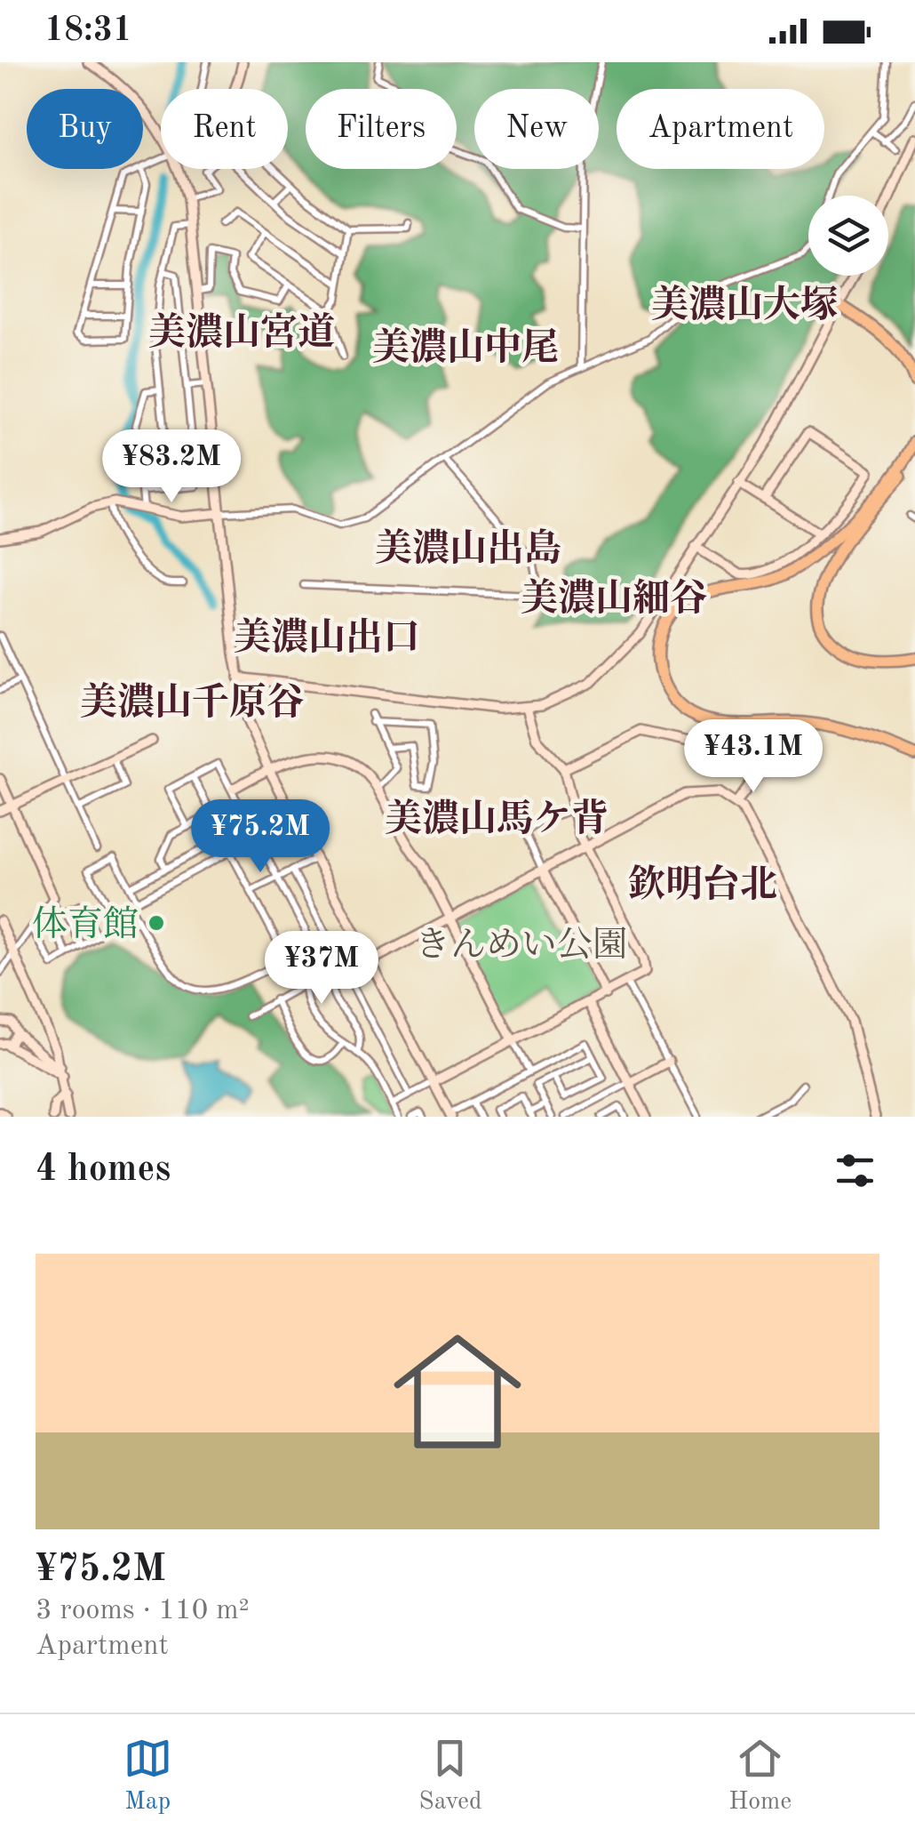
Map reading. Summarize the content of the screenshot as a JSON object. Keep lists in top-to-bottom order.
{
  "districts": [
    "美濃山大塚",
    "美濃山宮道",
    "美濃山中尾",
    "美濃山出島",
    "美濃山細谷",
    "美濃山出口",
    "美濃山千原谷",
    "美濃山馬ケ背",
    "欽明台北"
  ],
  "parks": ["きんめい公園"],
  "places": ["体育館"],
  "page": {
    "status": "18:31",
    "chip": [
      "Buy",
      "Rent",
      "Filters",
      "New",
      "Apartment"
    ],
    "price": [
      "¥83.2M",
      "¥43.1M",
      "¥75.2M",
      "¥37M"
    ],
    "heading": "4 homes",
    "list": [
      {
        "name": "¥75.2M",
        "note": "3 rooms · 110 m² · Apartment"
      }
    ],
    "tabs": ["Map", "Saved", "Home"]
  }
}
